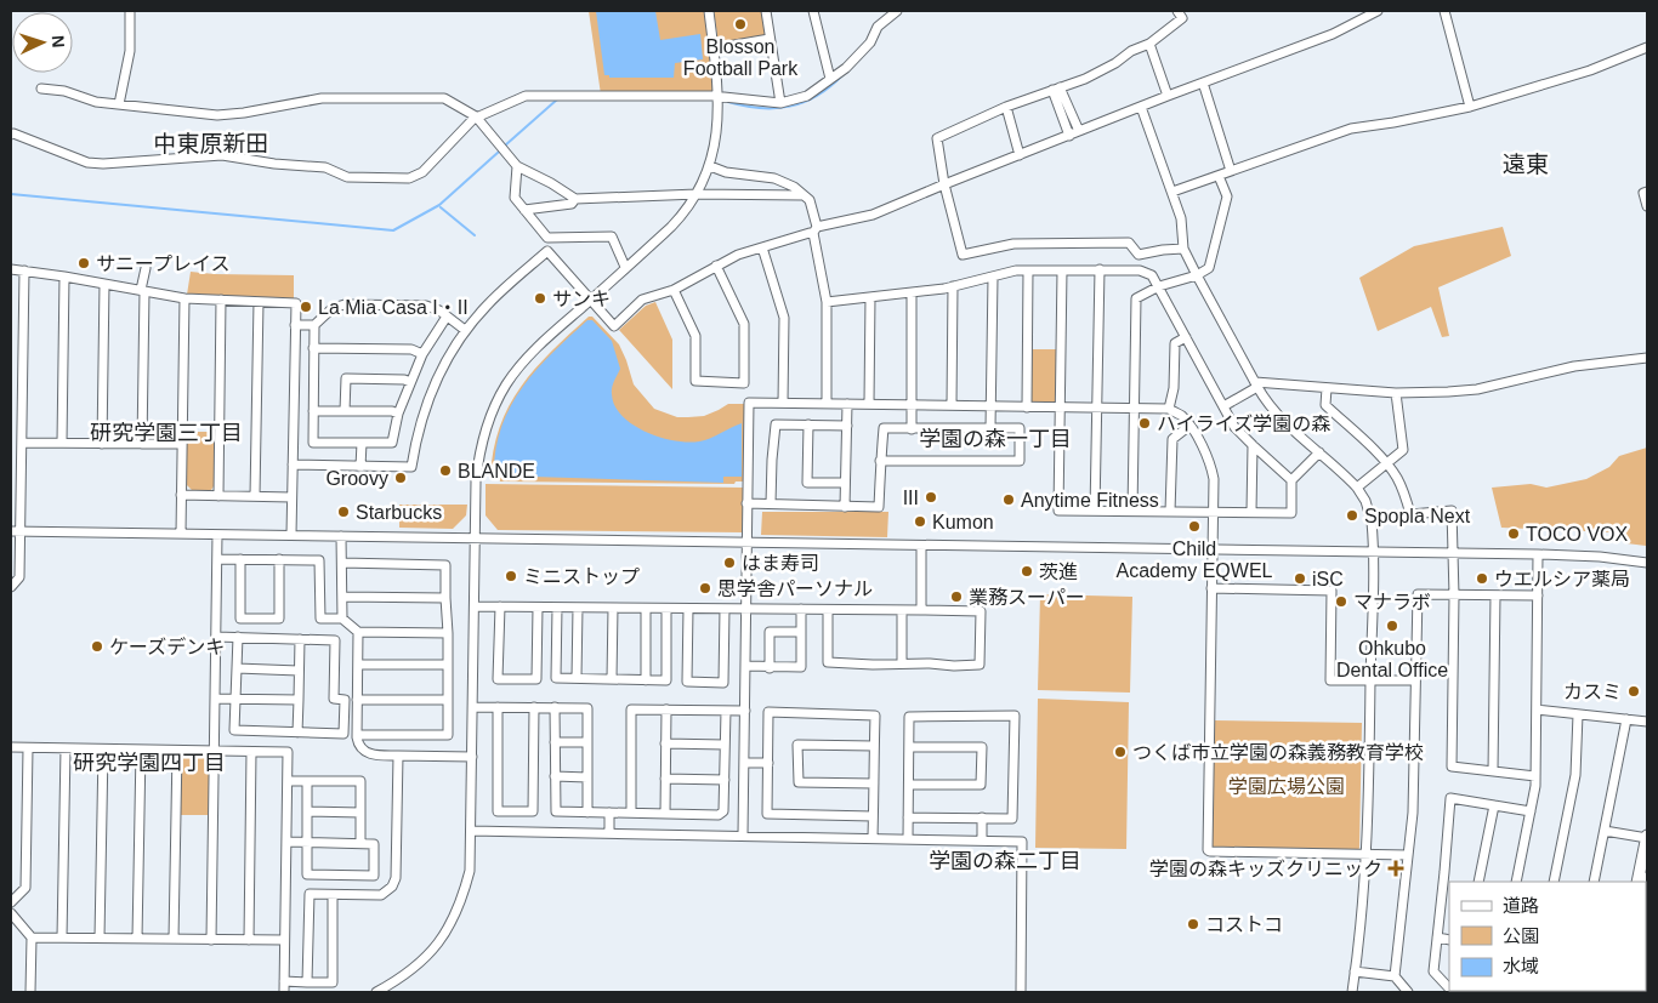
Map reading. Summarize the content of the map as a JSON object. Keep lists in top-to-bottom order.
{
  "districts": [
    "中東原新田",
    "遠東",
    "研究学園三丁目",
    "学園の森一丁目",
    "研究学園四丁目",
    "学園の森二丁目"
  ],
  "parks": ["学園広場公園"],
  "places": {
    "other": [
      "Blosson Football Park",
      "サニープレイス",
      "サンキ",
      "La Mia Casa I・II",
      "ハイライズ学園の森",
      "BLANDE",
      "Groovy",
      "III",
      "Anytime Fitness",
      "Starbucks",
      "Spopla Next",
      "Kumon",
      "Child Academy EQWEL",
      "TOCO VOX",
      "はま寿司",
      "茨進",
      "ミニストップ",
      "iSC",
      "ウエルシア薬局",
      "思学舎パーソナル",
      "業務スーパー",
      "マナラボ",
      "Ohkubo Dental Office",
      "ケーズデンキ",
      "カスミ",
      "つくば市立学園の森義務教育学校",
      "コストコ"
    ],
    "health": ["学園の森キッズクリニック"]
  },
  "legend": ["道路", "公園", "水域"],
  "north": "right"
}
